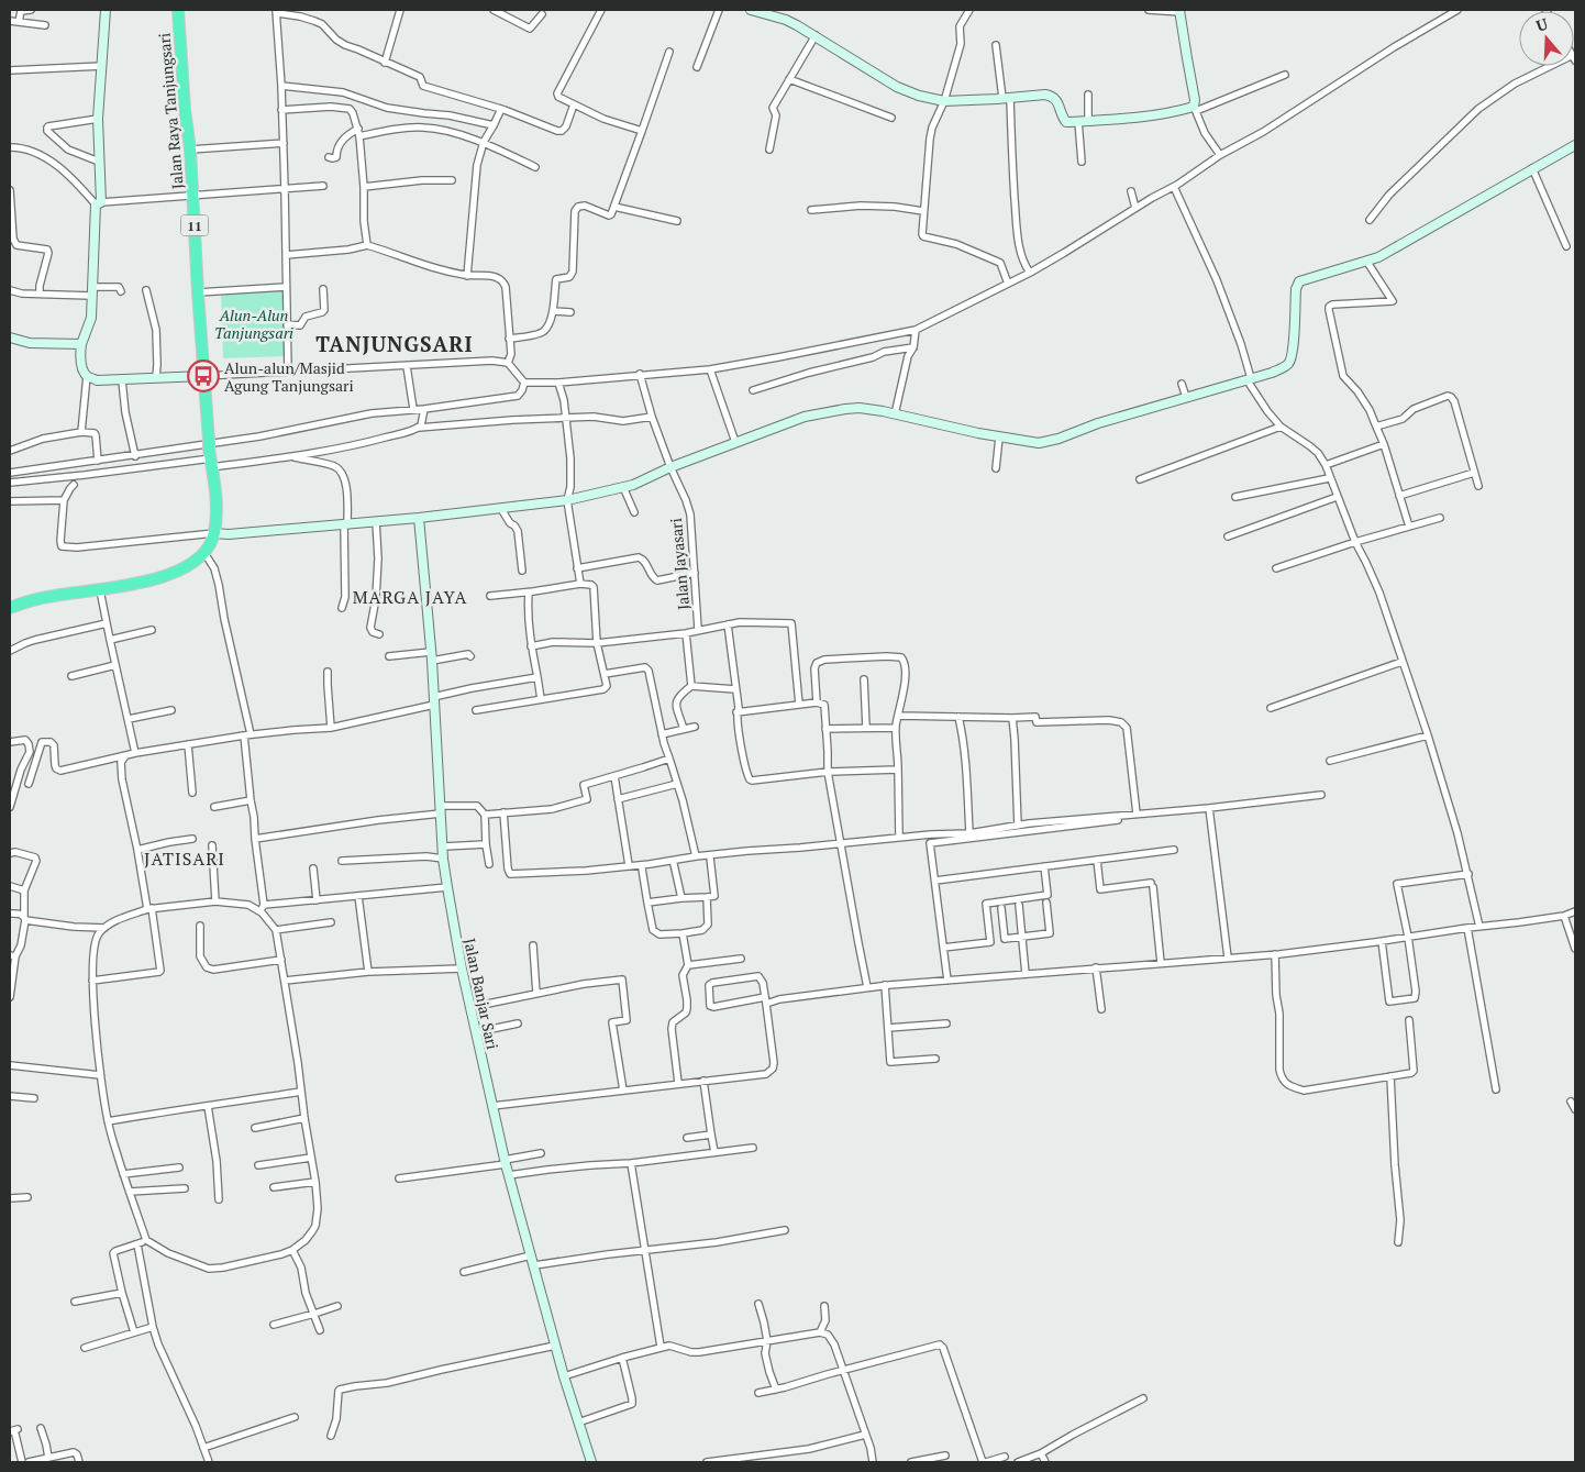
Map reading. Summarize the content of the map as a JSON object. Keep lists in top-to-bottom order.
{
  "streets": {
    "highway": ["Jalan Raya Tanjungsari", "11"],
    "street": ["Jalan Jayasari", "Jalan Banjar Sari"]
  },
  "crossings": [
    ["Jalan Raya Tanjungsari", "11"]
  ],
  "districts": ["TANJUNGSARI", "MARGA JAYA", "JATISARI"],
  "parks": ["Alun-Alun Tanjungsari"],
  "places": {
    "bus stop": ["Alun-alun/Masjid Agung Tanjungsari"]
  },
  "north": "top"
}
